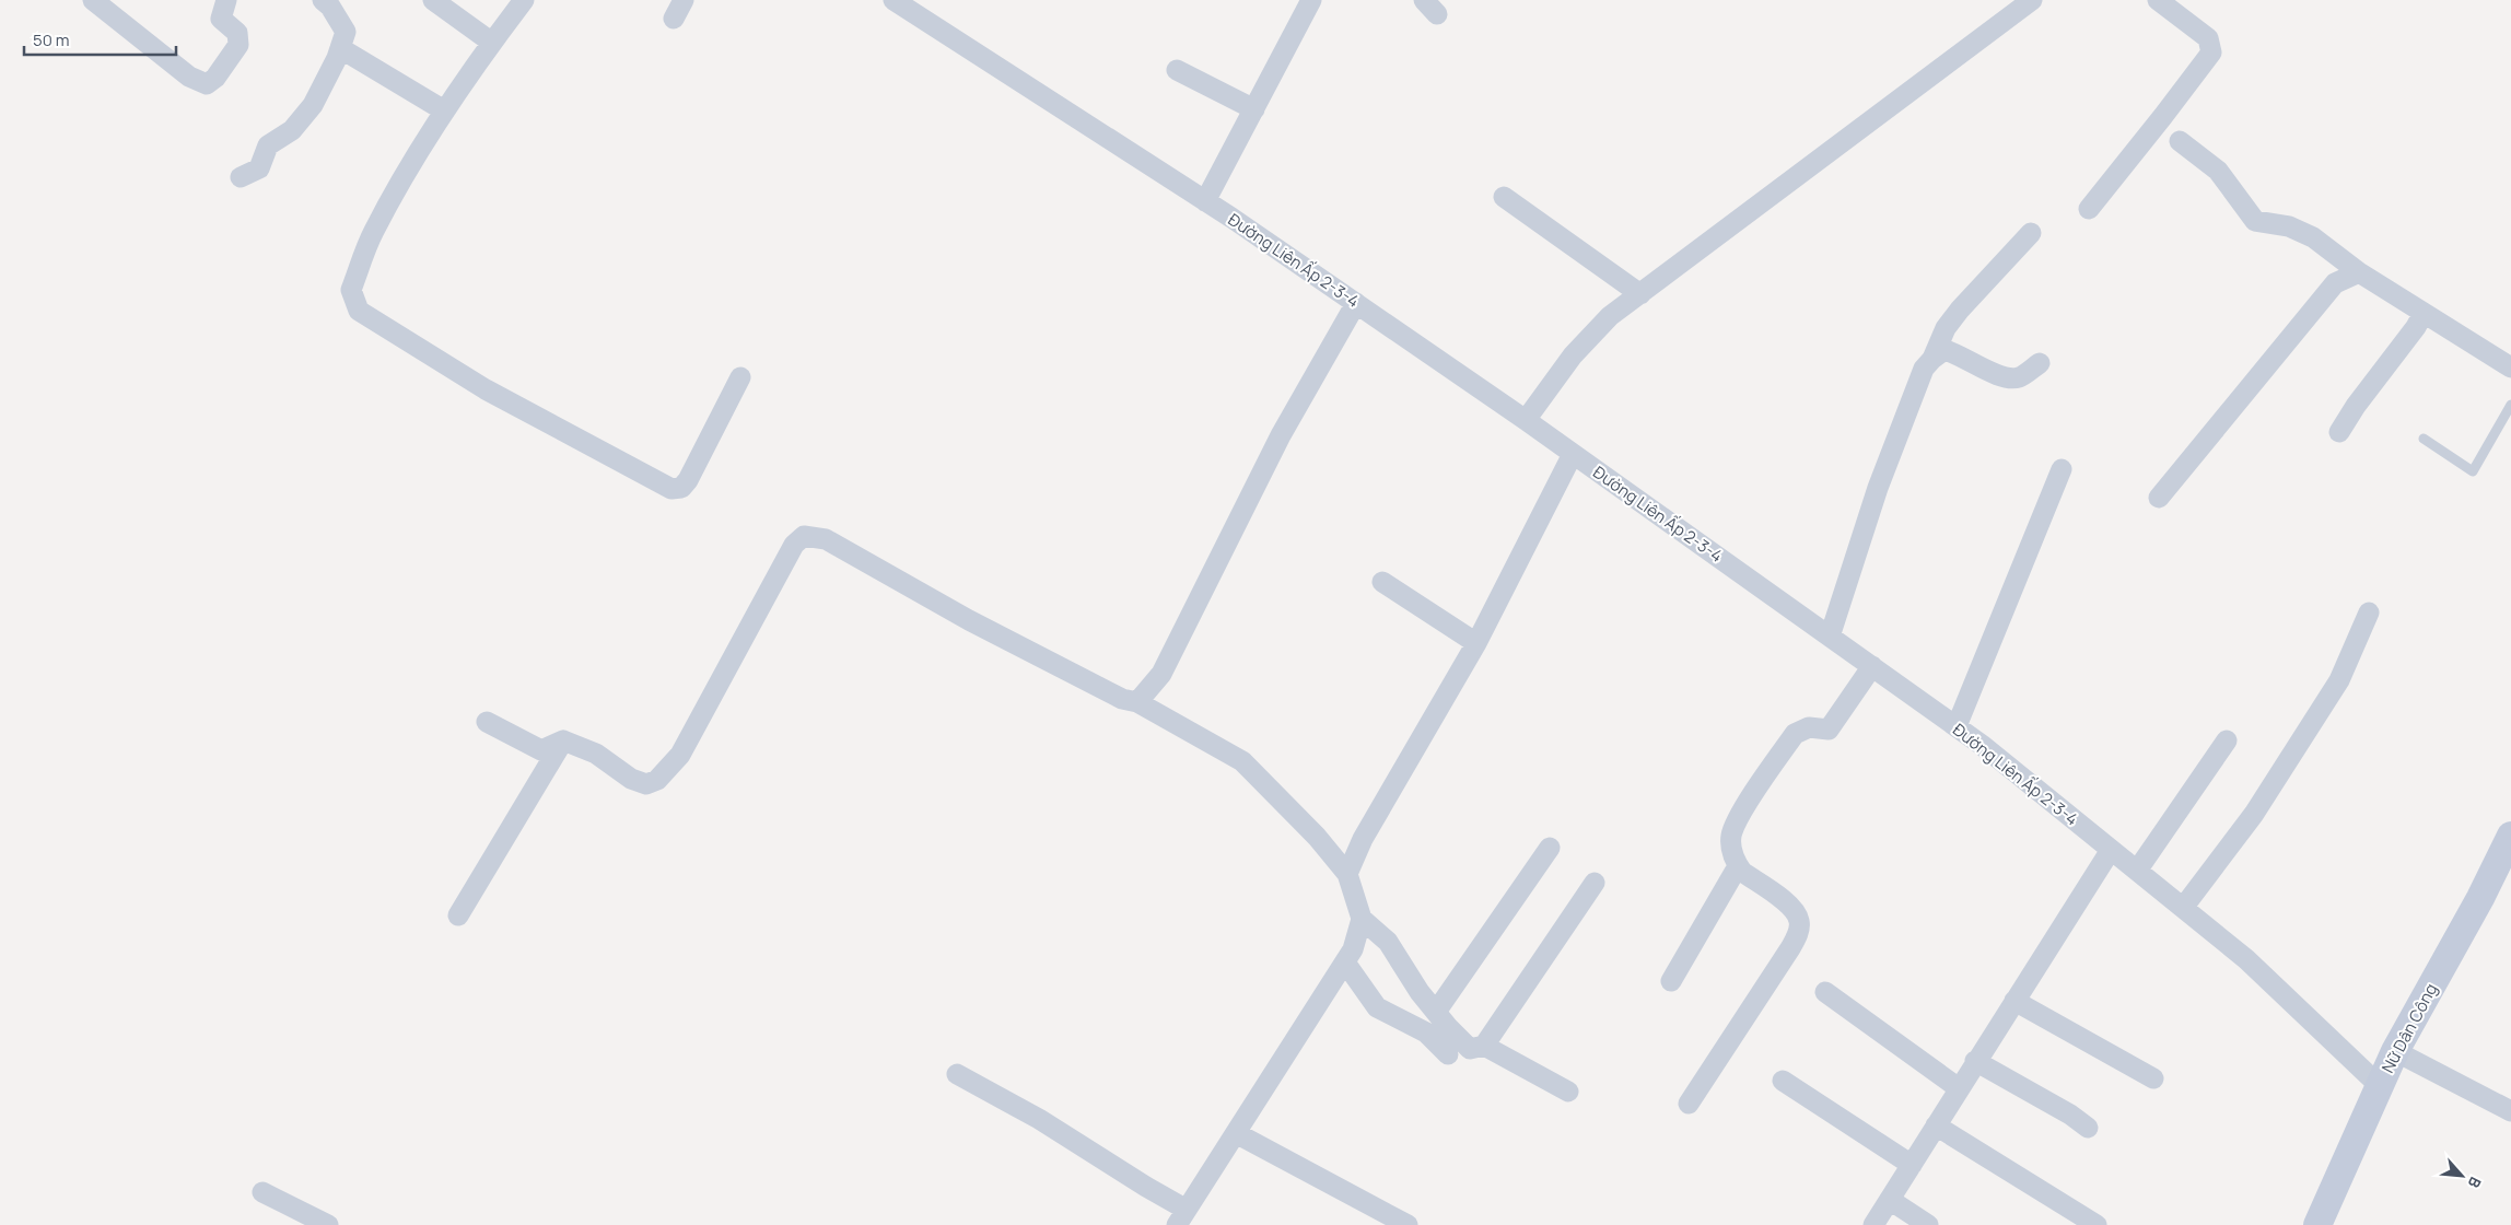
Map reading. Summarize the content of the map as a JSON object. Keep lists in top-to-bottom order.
{
  "streets": {
    "street": ["Đường Liên Ấp 2-3-4", "Nữ Dân Công"]
  },
  "crossings": [
    ["Đường Liên Ấp 2-3-4", "Nữ Dân Công"]
  ],
  "scale_bar": "50 m",
  "north": "bottom right"
}
